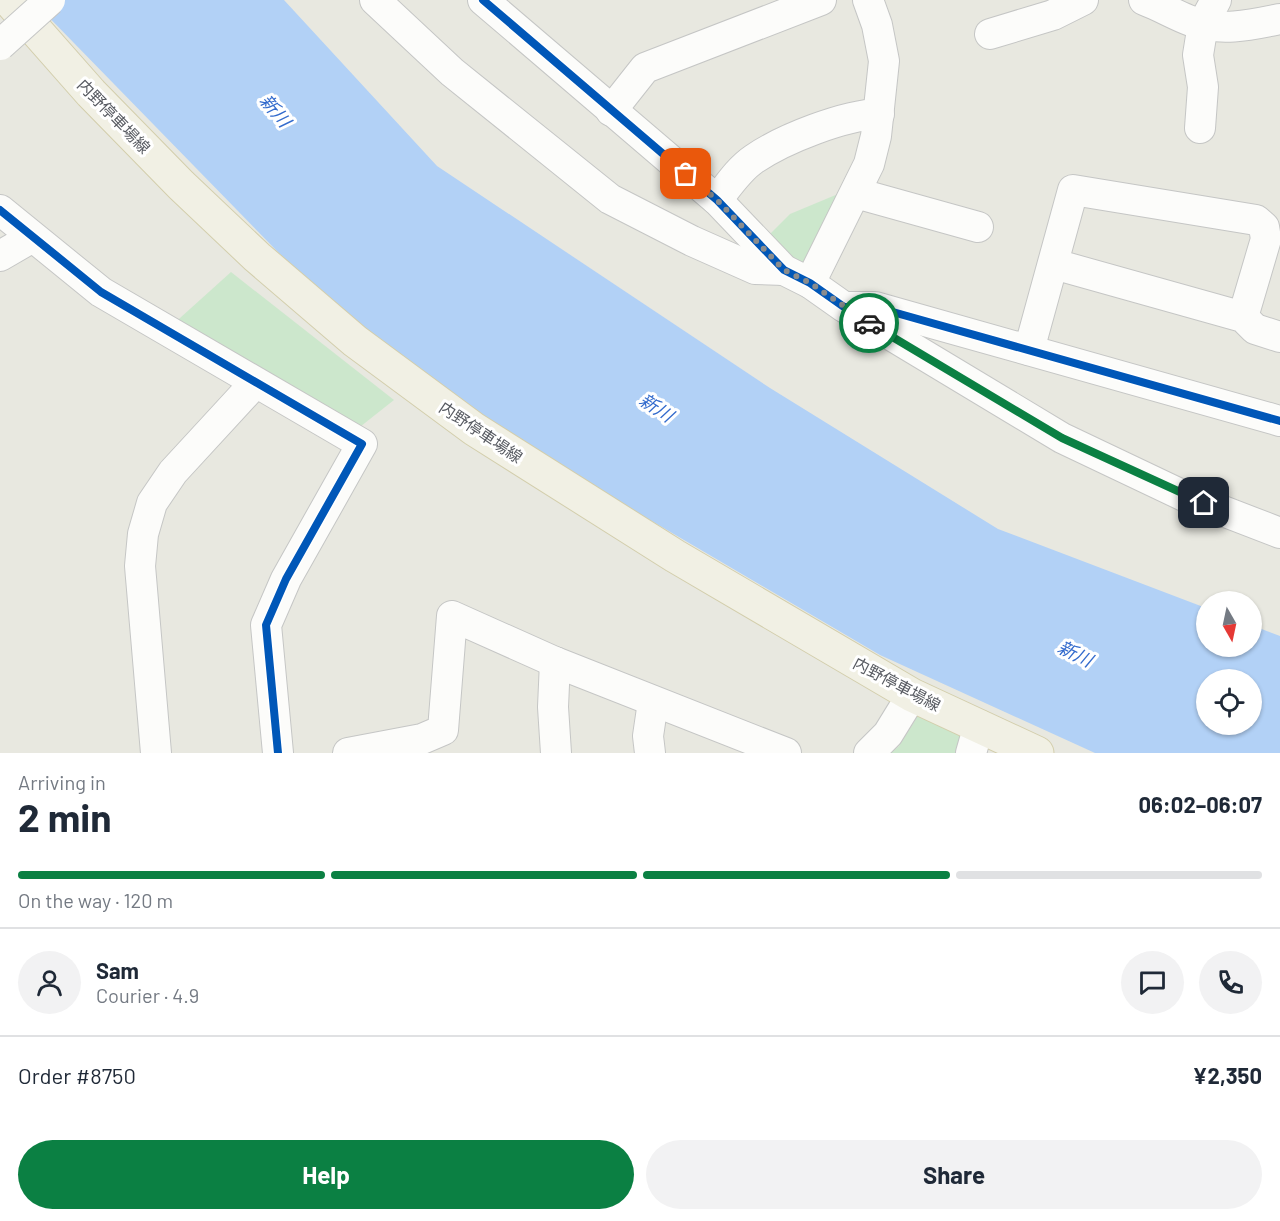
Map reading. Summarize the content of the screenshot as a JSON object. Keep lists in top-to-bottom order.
{
  "streets": {
    "main road": ["内野停車場線"]
  },
  "water": ["新川"],
  "north": "bottom",
  "page": {
    "heading": ["2 min", "Arriving in", "06:02–06:07"],
    "panel": [
      "Sam",
      "Courier · 4.9",
      "Order #8750",
      "¥2,350"
    ],
    "bar": "On the way · 120 m",
    "buttons": ["Help", "Share"]
  }
}
